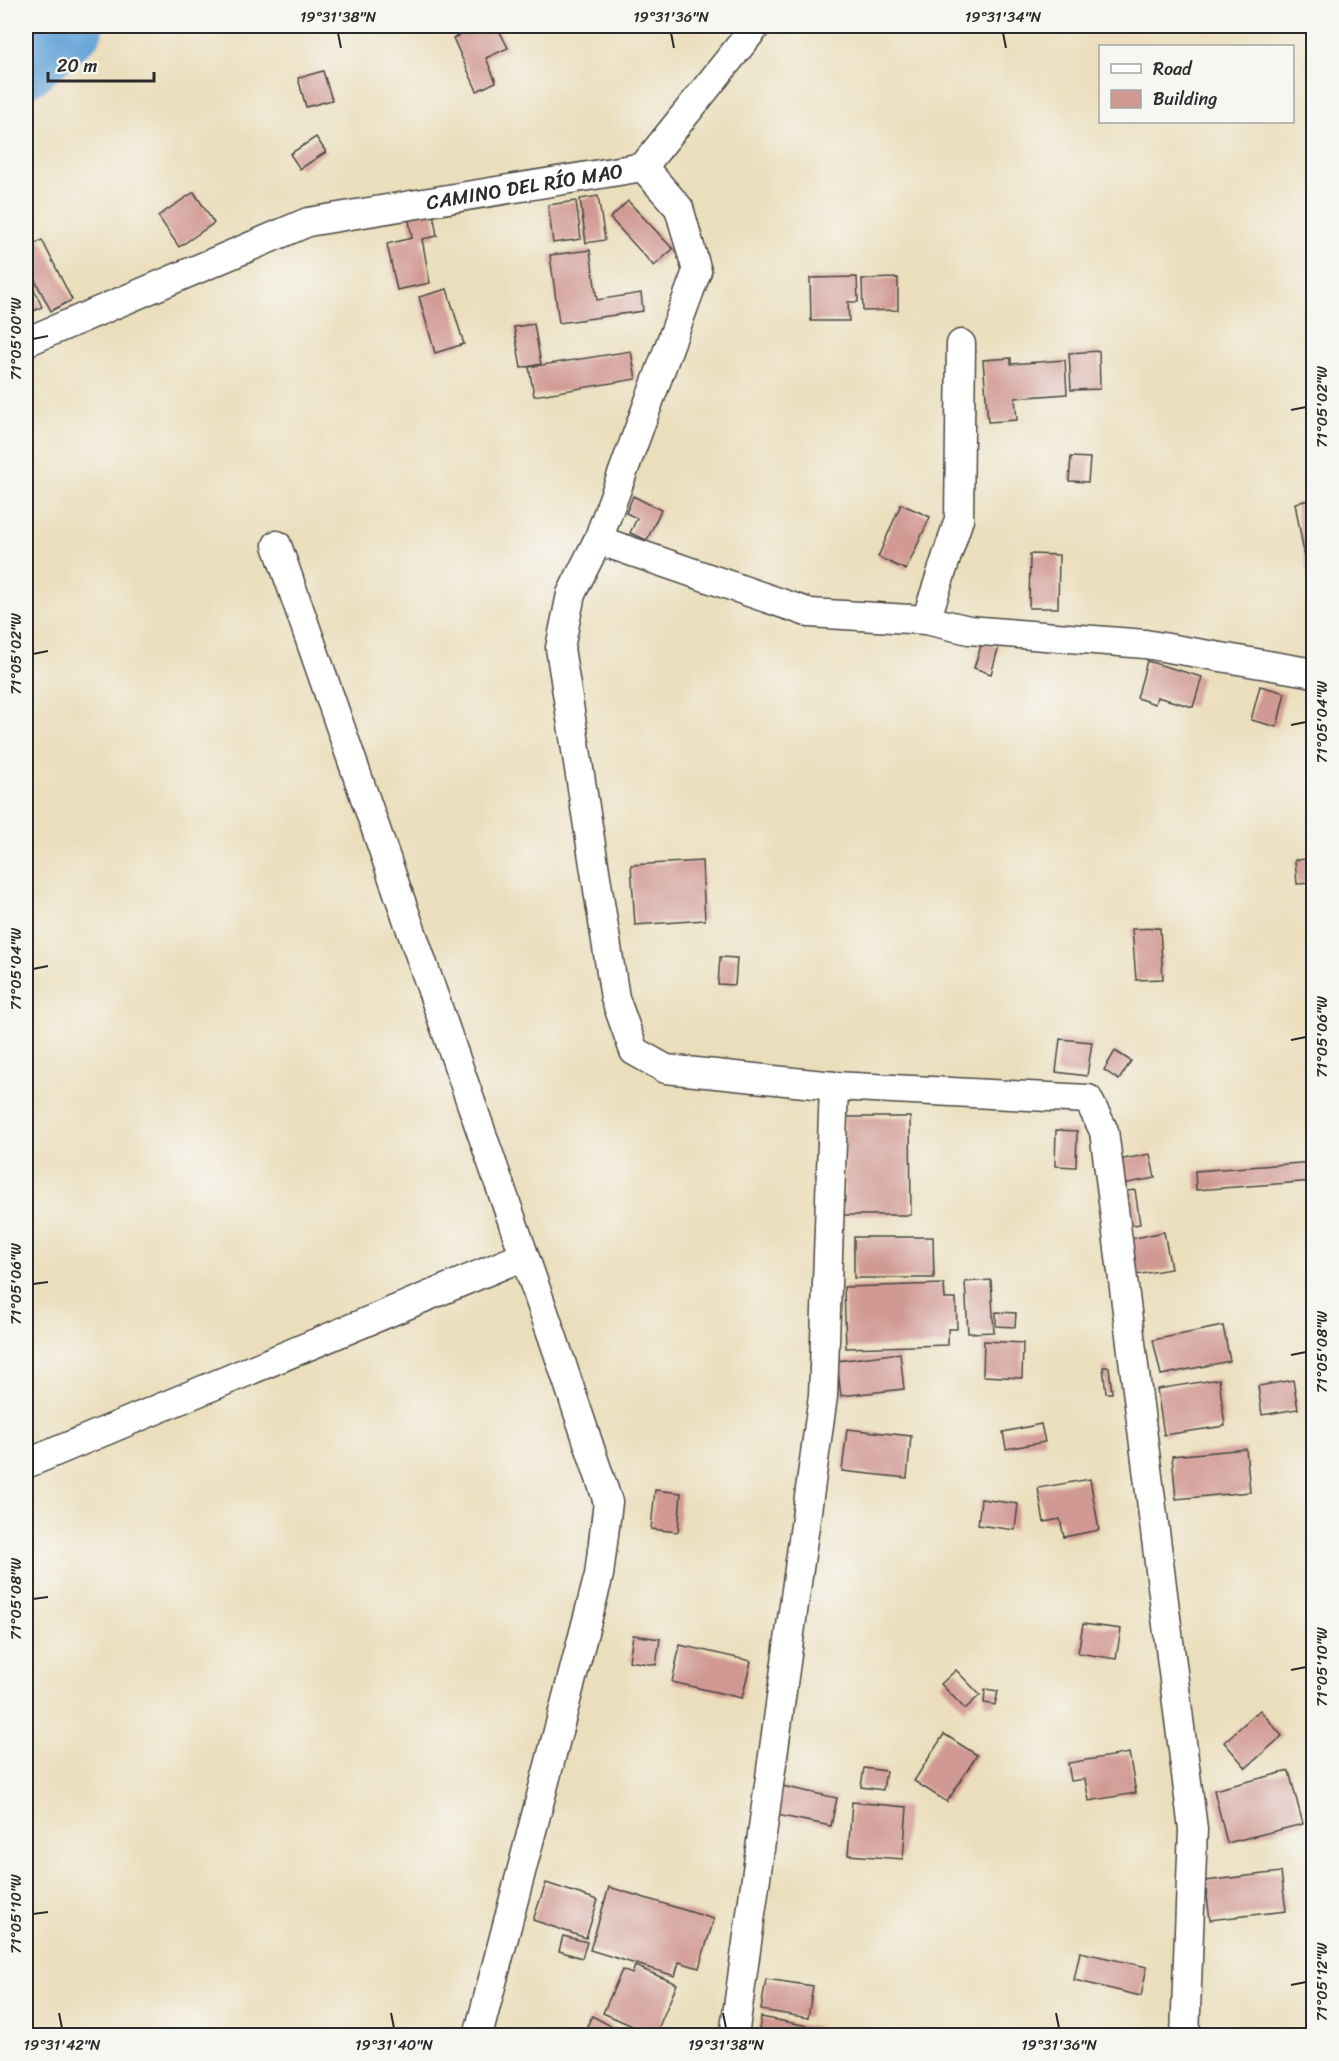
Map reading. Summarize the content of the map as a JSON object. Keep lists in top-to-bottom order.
{
  "streets": {
    "street": ["CAMINO DEL RÍO MAO"]
  },
  "legend": ["Road", "Building"],
  "scale_bar": "20 m",
  "coordinates": [
    "19°31'38\"N",
    "19°31'36\"N",
    "19°31'34\"N",
    "71°05'00\"W",
    "71°05'02\"W",
    "71°05'04\"W",
    "71°05'06\"W",
    "71°05'08\"W",
    "71°05'10\"W",
    "71°05'12\"W",
    "19°31'42\"N",
    "19°31'40\"N"
  ]
}
